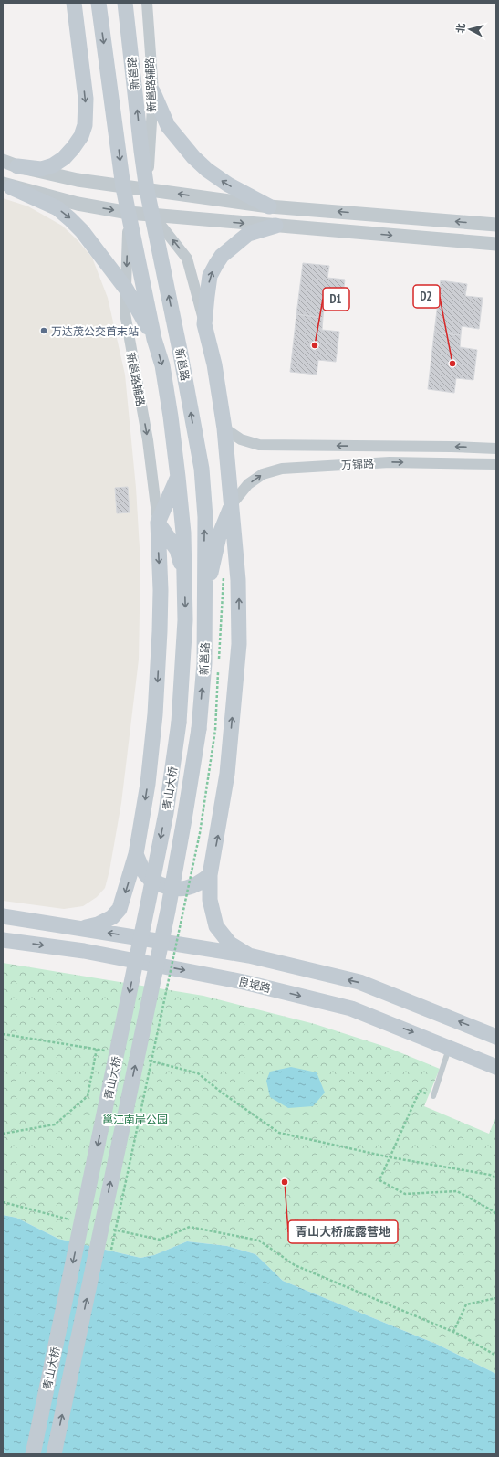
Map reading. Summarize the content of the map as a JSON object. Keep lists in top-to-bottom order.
{
  "streets": {
    "main road": ["新邕路", "青山大桥", "良堤路"],
    "street": ["新邕路辅路", "万锦路"]
  },
  "crossings": [
    ["新邕路", "新邕路辅路"],
    ["新邕路", "青山大桥"]
  ],
  "parks": ["邕江南岸公园"],
  "places": [
    "万达茂公交首末站",
    "D1",
    "D2",
    "青山大桥底露营地"
  ],
  "north": "left"
}
